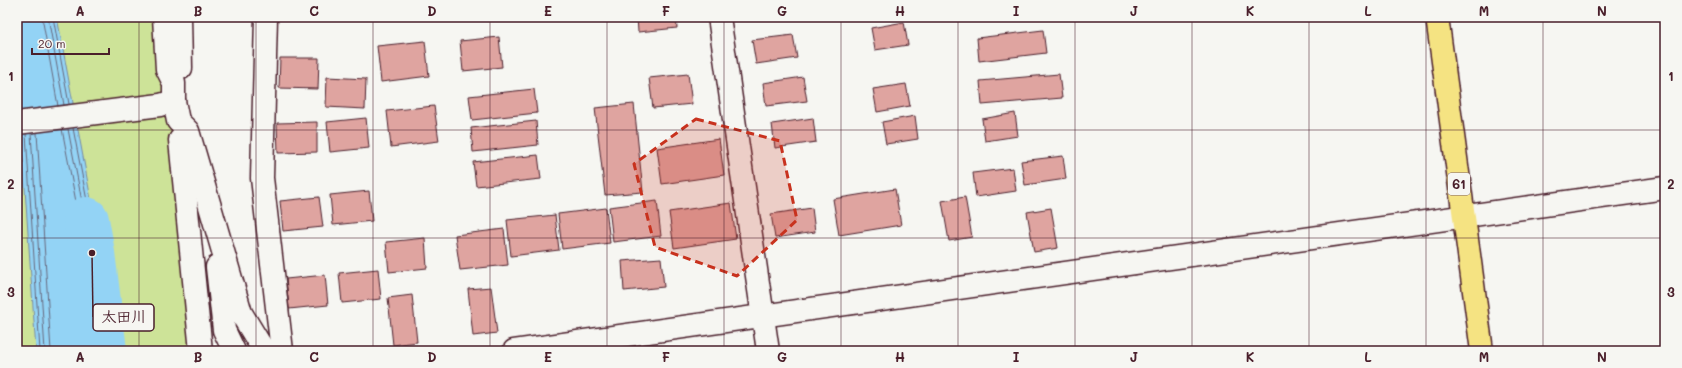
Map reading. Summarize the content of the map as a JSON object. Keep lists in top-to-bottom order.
{
  "streets": {
    "main road": ["61"]
  },
  "places": ["太田川"],
  "scale_bar": "20 m",
  "grid": {
    "columns": [
      "A",
      "B",
      "C",
      "D",
      "E",
      "F",
      "G",
      "H",
      "I",
      "J",
      "K",
      "L",
      "M",
      "N"
    ],
    "rows": ["1", "2", "3"]
  }
}
